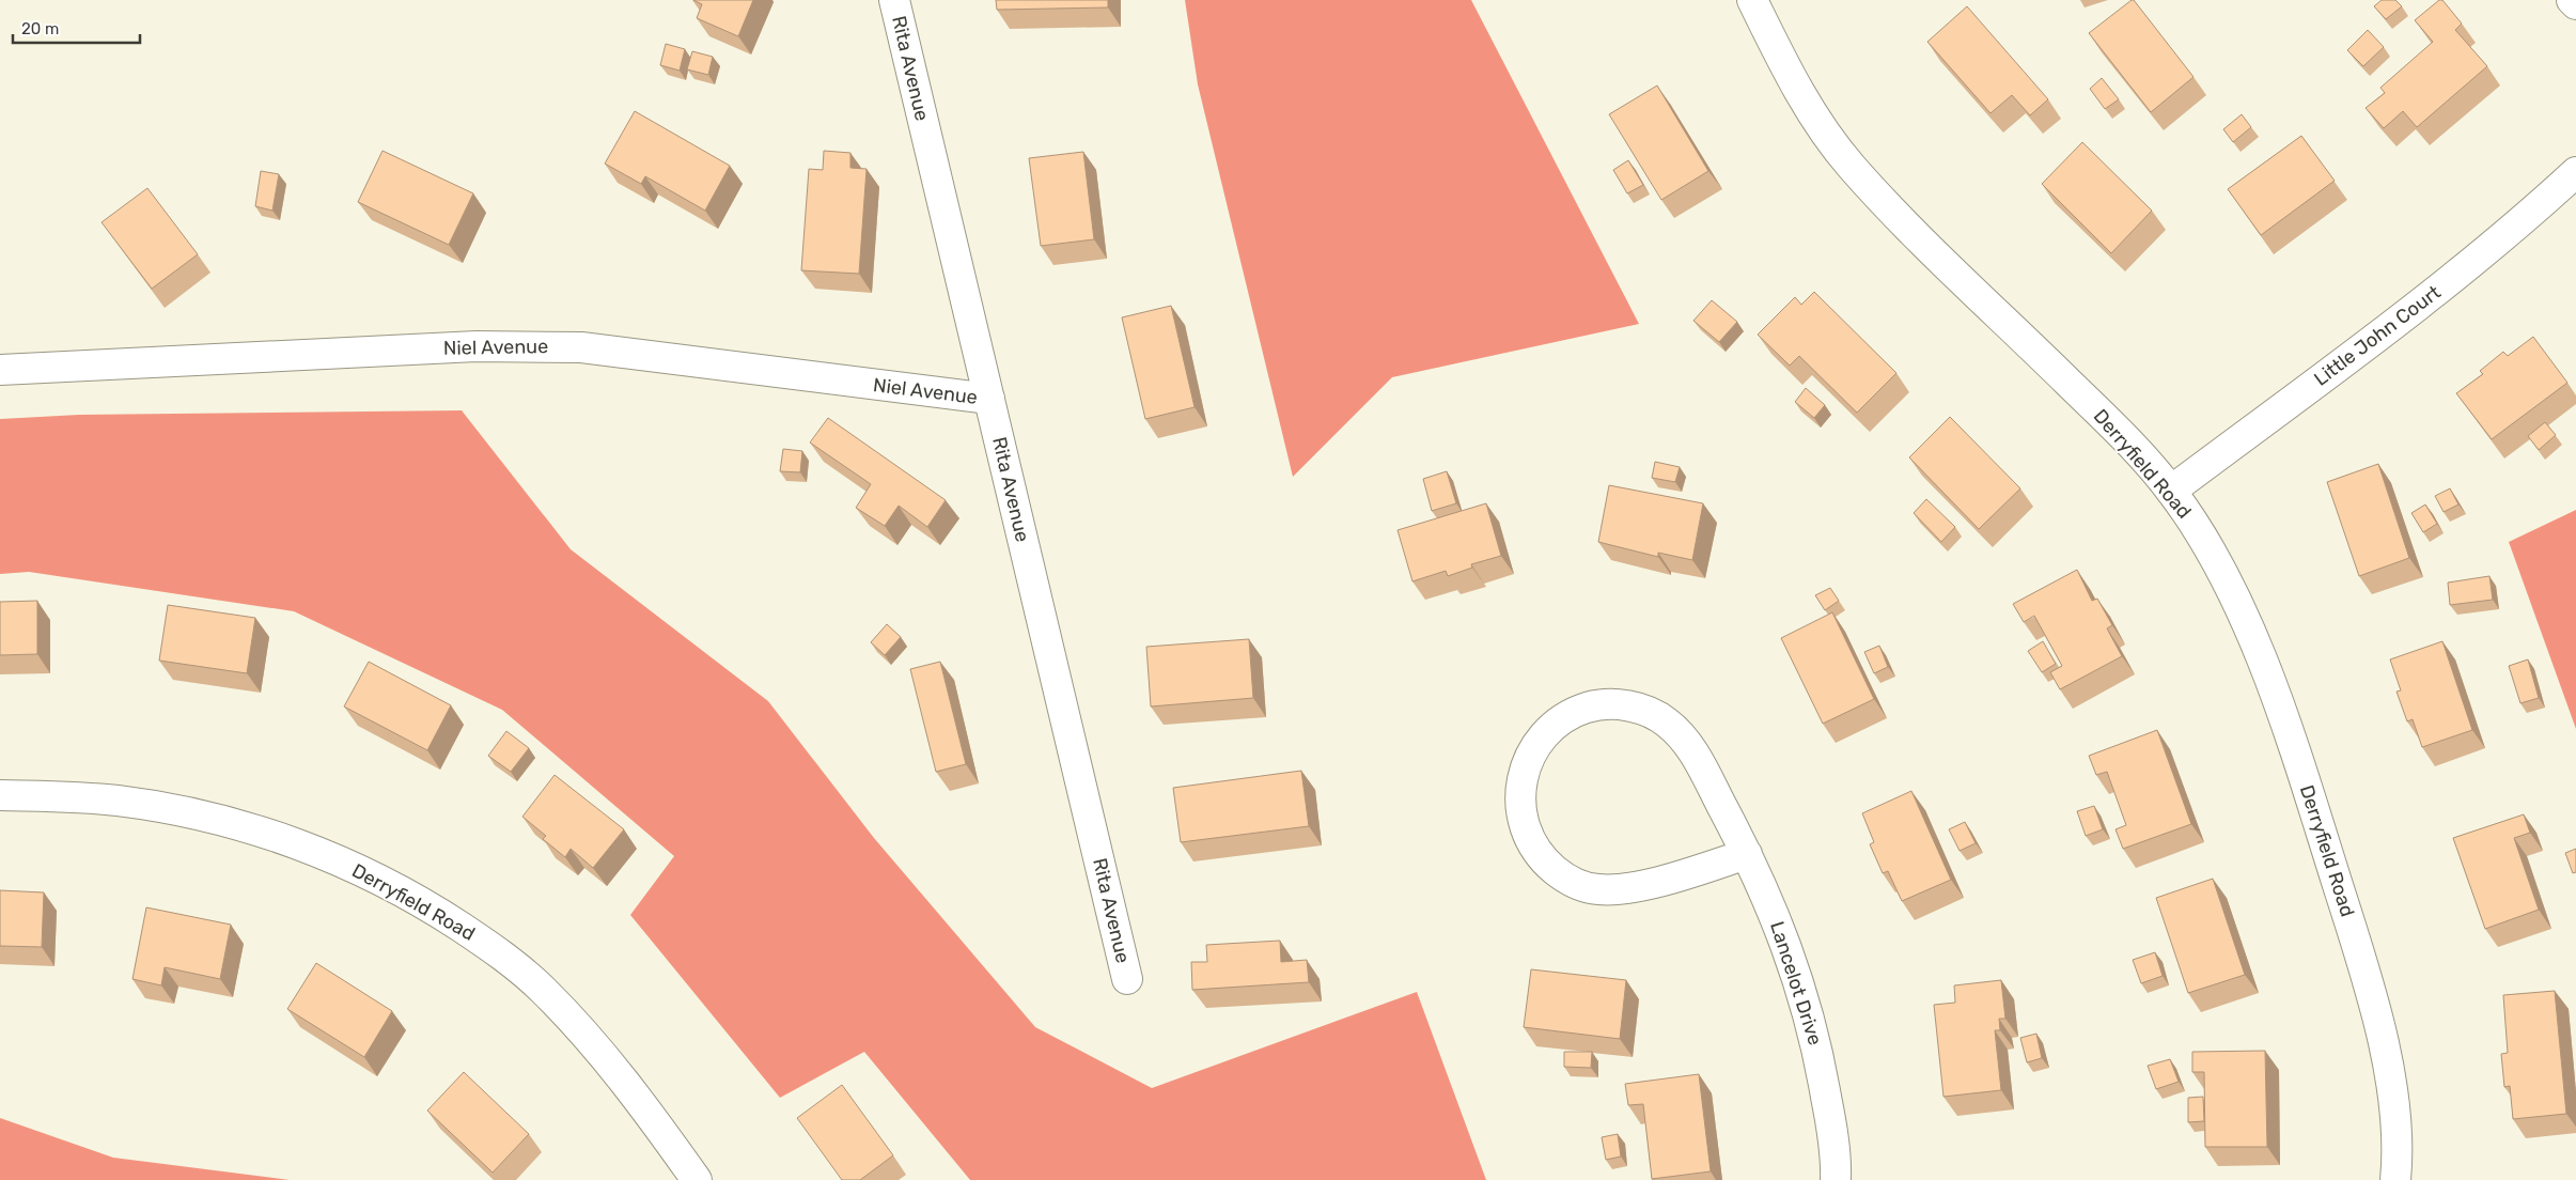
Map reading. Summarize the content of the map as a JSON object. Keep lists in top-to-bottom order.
{
  "streets": {
    "street": [
      "Rita Avenue",
      "Little John Court",
      "Niel Avenue",
      "Derryfield Road",
      "Lancelot Drive"
    ]
  },
  "crossings": [
    ["Rita Avenue", "Niel Avenue"],
    ["Little John Court", "Derryfield Road"]
  ],
  "scale_bar": "20 m"
}
